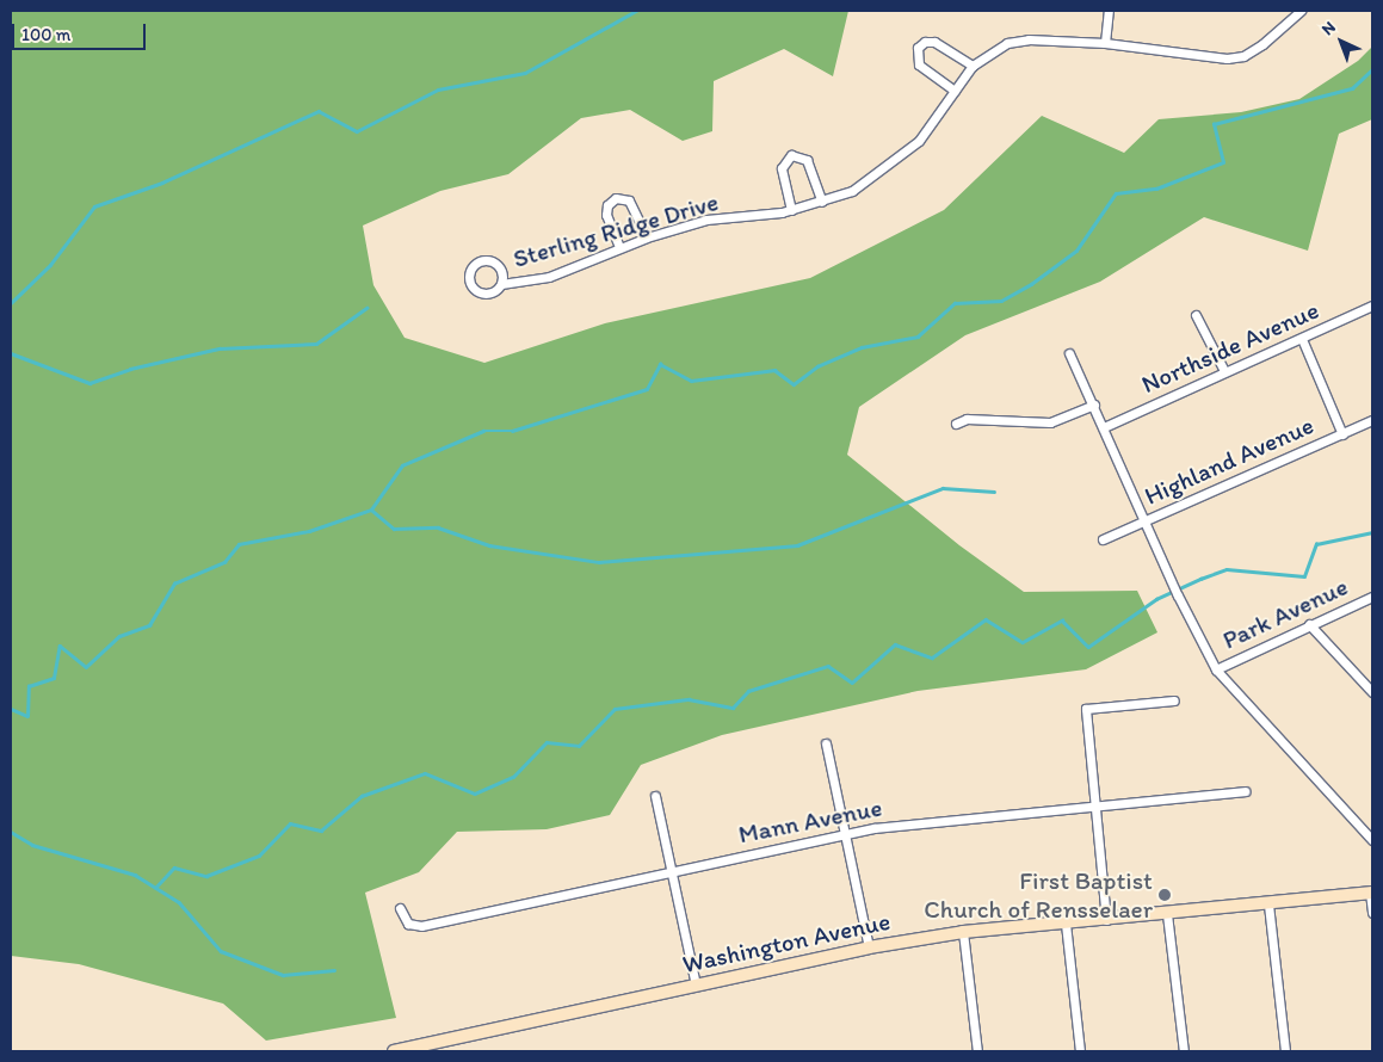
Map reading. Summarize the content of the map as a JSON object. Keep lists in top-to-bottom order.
{
  "streets": {
    "street": [
      "Sterling Ridge Drive",
      "Northside Avenue",
      "Highland Avenue",
      "Park Avenue",
      "Mann Avenue",
      "Washington Avenue"
    ]
  },
  "places": ["First Baptist Church of Rensselaer"],
  "scale_bar": "100 m",
  "north": "top left"
}
